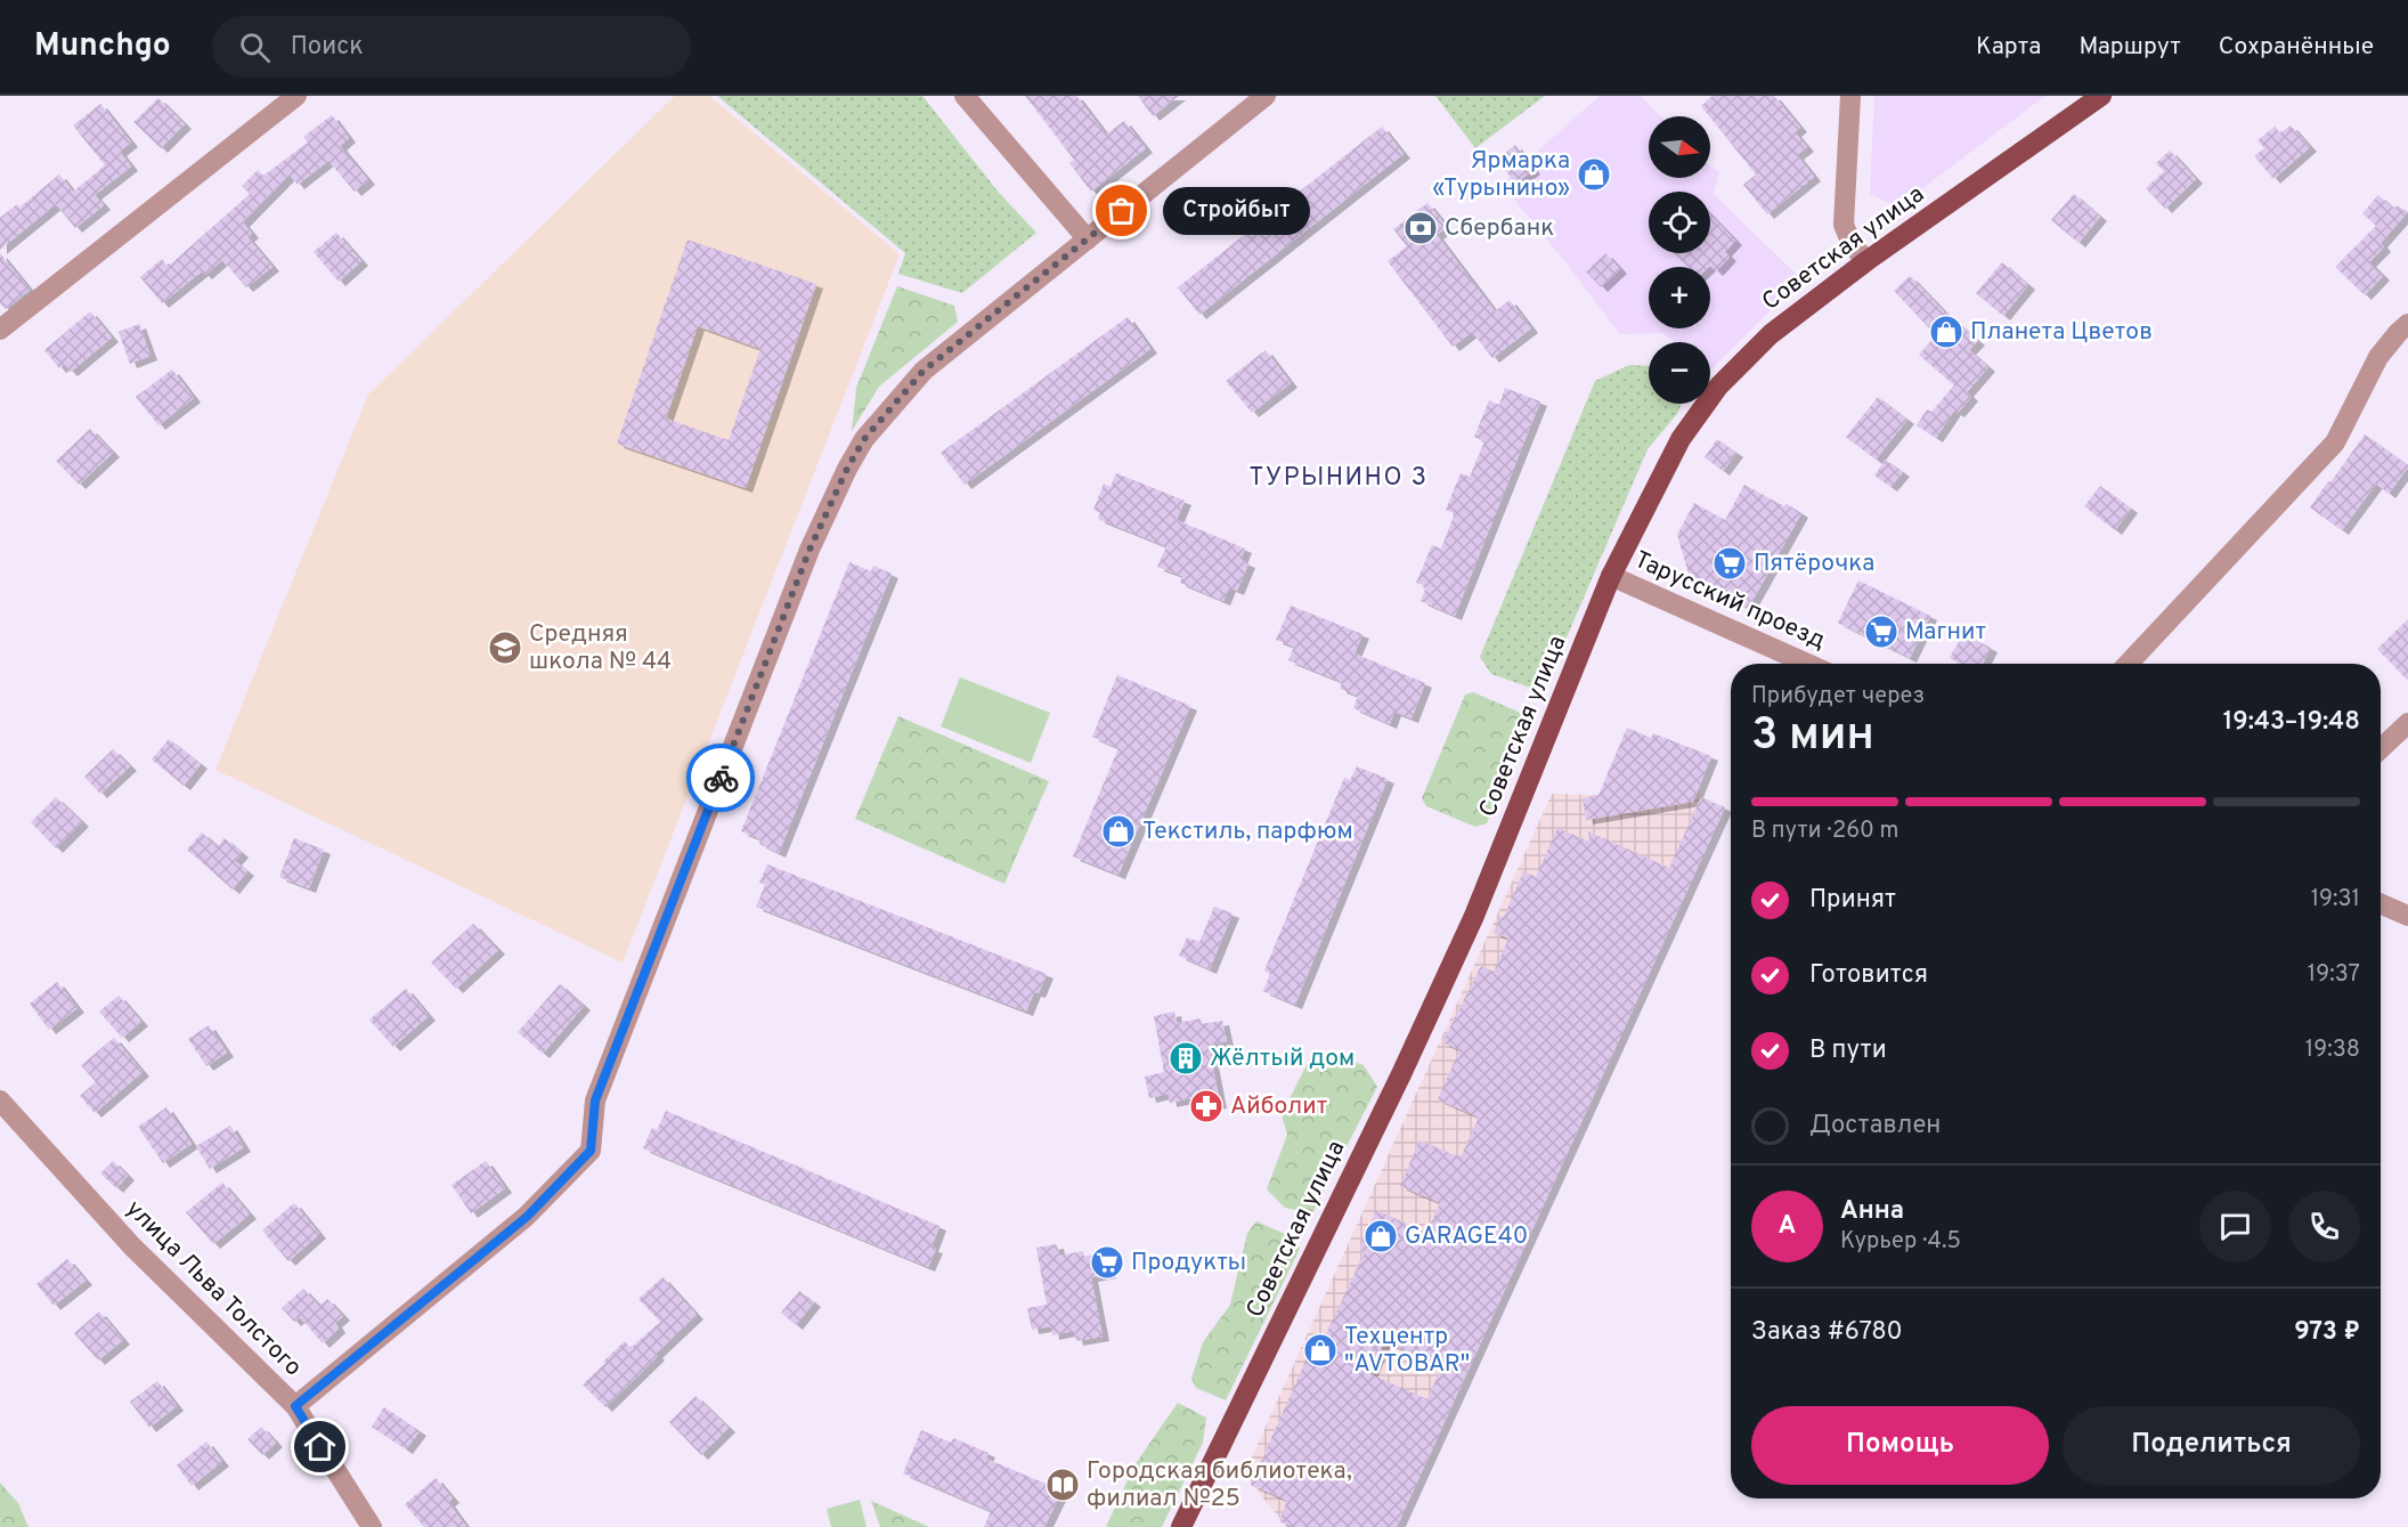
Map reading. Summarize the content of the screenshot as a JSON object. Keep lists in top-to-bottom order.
{
  "streets": {
    "main road": ["Советская улица"],
    "street": ["Тарусский проезд", "улица Льва Толстого"]
  },
  "crossings": [
    ["Советская улица", "Тарусский проезд"]
  ],
  "districts": ["ТУРЫНИНО 3"],
  "places": {
    "shop": [
      "Ярмарка «Турынино»",
      "Планета Цветов",
      "Текстиль, парфюм",
      "GARAGE40",
      "Техцентр \"AVTOBAR\""
    ],
    "other": ["Стройбыт"],
    "bank": ["Сбербанк"],
    "supermarket": ["Пятёрочка", "Магнит", "Продукты"],
    "school or university": ["Средняя школа № 44"],
    "building": ["Жёлтый дом"],
    "pharmacy": ["Айболит"],
    "library": ["Городская библиотека, филиал №25"]
  },
  "north": "right",
  "page": {
    "header": "Munchgo",
    "search": "Поиск",
    "nav": ["Карта", "Маршрут", "Сохранённые"],
    "map_buttons": ["+", "−"],
    "bubble": "Стройбыт",
    "heading": ["3 мин", "Прибудет через", "19:43–19:48"],
    "panel": [
      "Анна",
      "Курьер · 4.5",
      "Заказ #6780",
      "973 ₽"
    ],
    "bar": "В пути · 260 m",
    "list": [
      ["Принят", "19:31"],
      ["Готовится", "19:37"],
      ["В пути", "19:38"],
      "Доставлен"
    ],
    "round": "А",
    "buttons": ["Помощь", "Поделиться"]
  }
}
